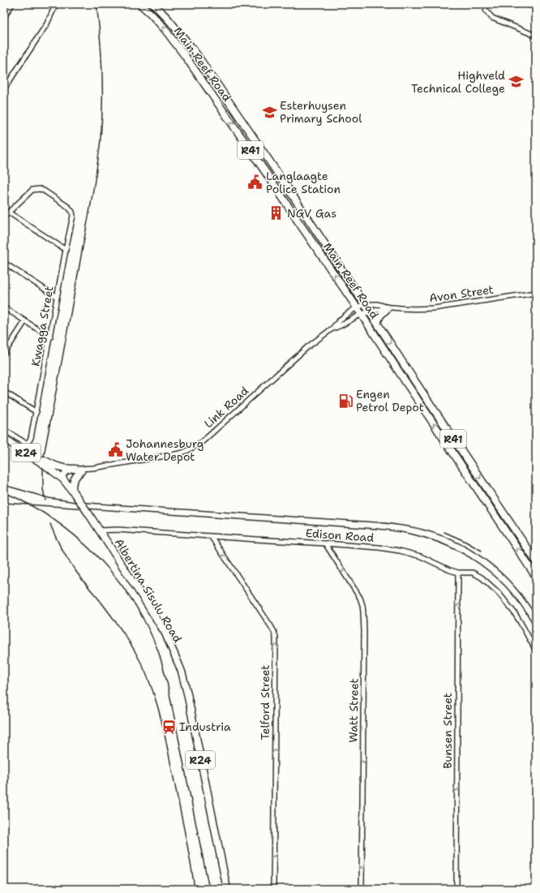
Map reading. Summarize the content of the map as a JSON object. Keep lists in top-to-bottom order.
{
  "streets": {
    "main road": [
      "Main Reef Road",
      "R41",
      "R24",
      "Albertina Sisulu Road"
    ],
    "street": [
      "Avon Street",
      "Kwagga Street",
      "Link Road",
      "Edison Road",
      "Telford Street",
      "Watt Street",
      "Bunsen Street"
    ]
  },
  "crossings": [
    ["Main Reef Road", "Avon Street"],
    ["Main Reef Road", "Link Road"],
    ["Avon Street", "Link Road"],
    ["Edison Road", "Albertina Sisulu Road"],
    ["Edison Road", "Telford Street"],
    ["Edison Road", "Watt Street"],
    ["Edison Road", "Bunsen Street"]
  ],
  "one_way": ["Telford Street", "Watt Street", "Bunsen Street"],
  "places": {
    "school or university": ["Highveld Technical College", "Esterhuysen Primary School"],
    "public building": ["Langlaagte Police Station", "Johannesburg Water Depot"],
    "building": ["NGV Gas"],
    "fuel station": ["Engen Petrol Depot"],
    "station": ["Industria"]
  }
}
